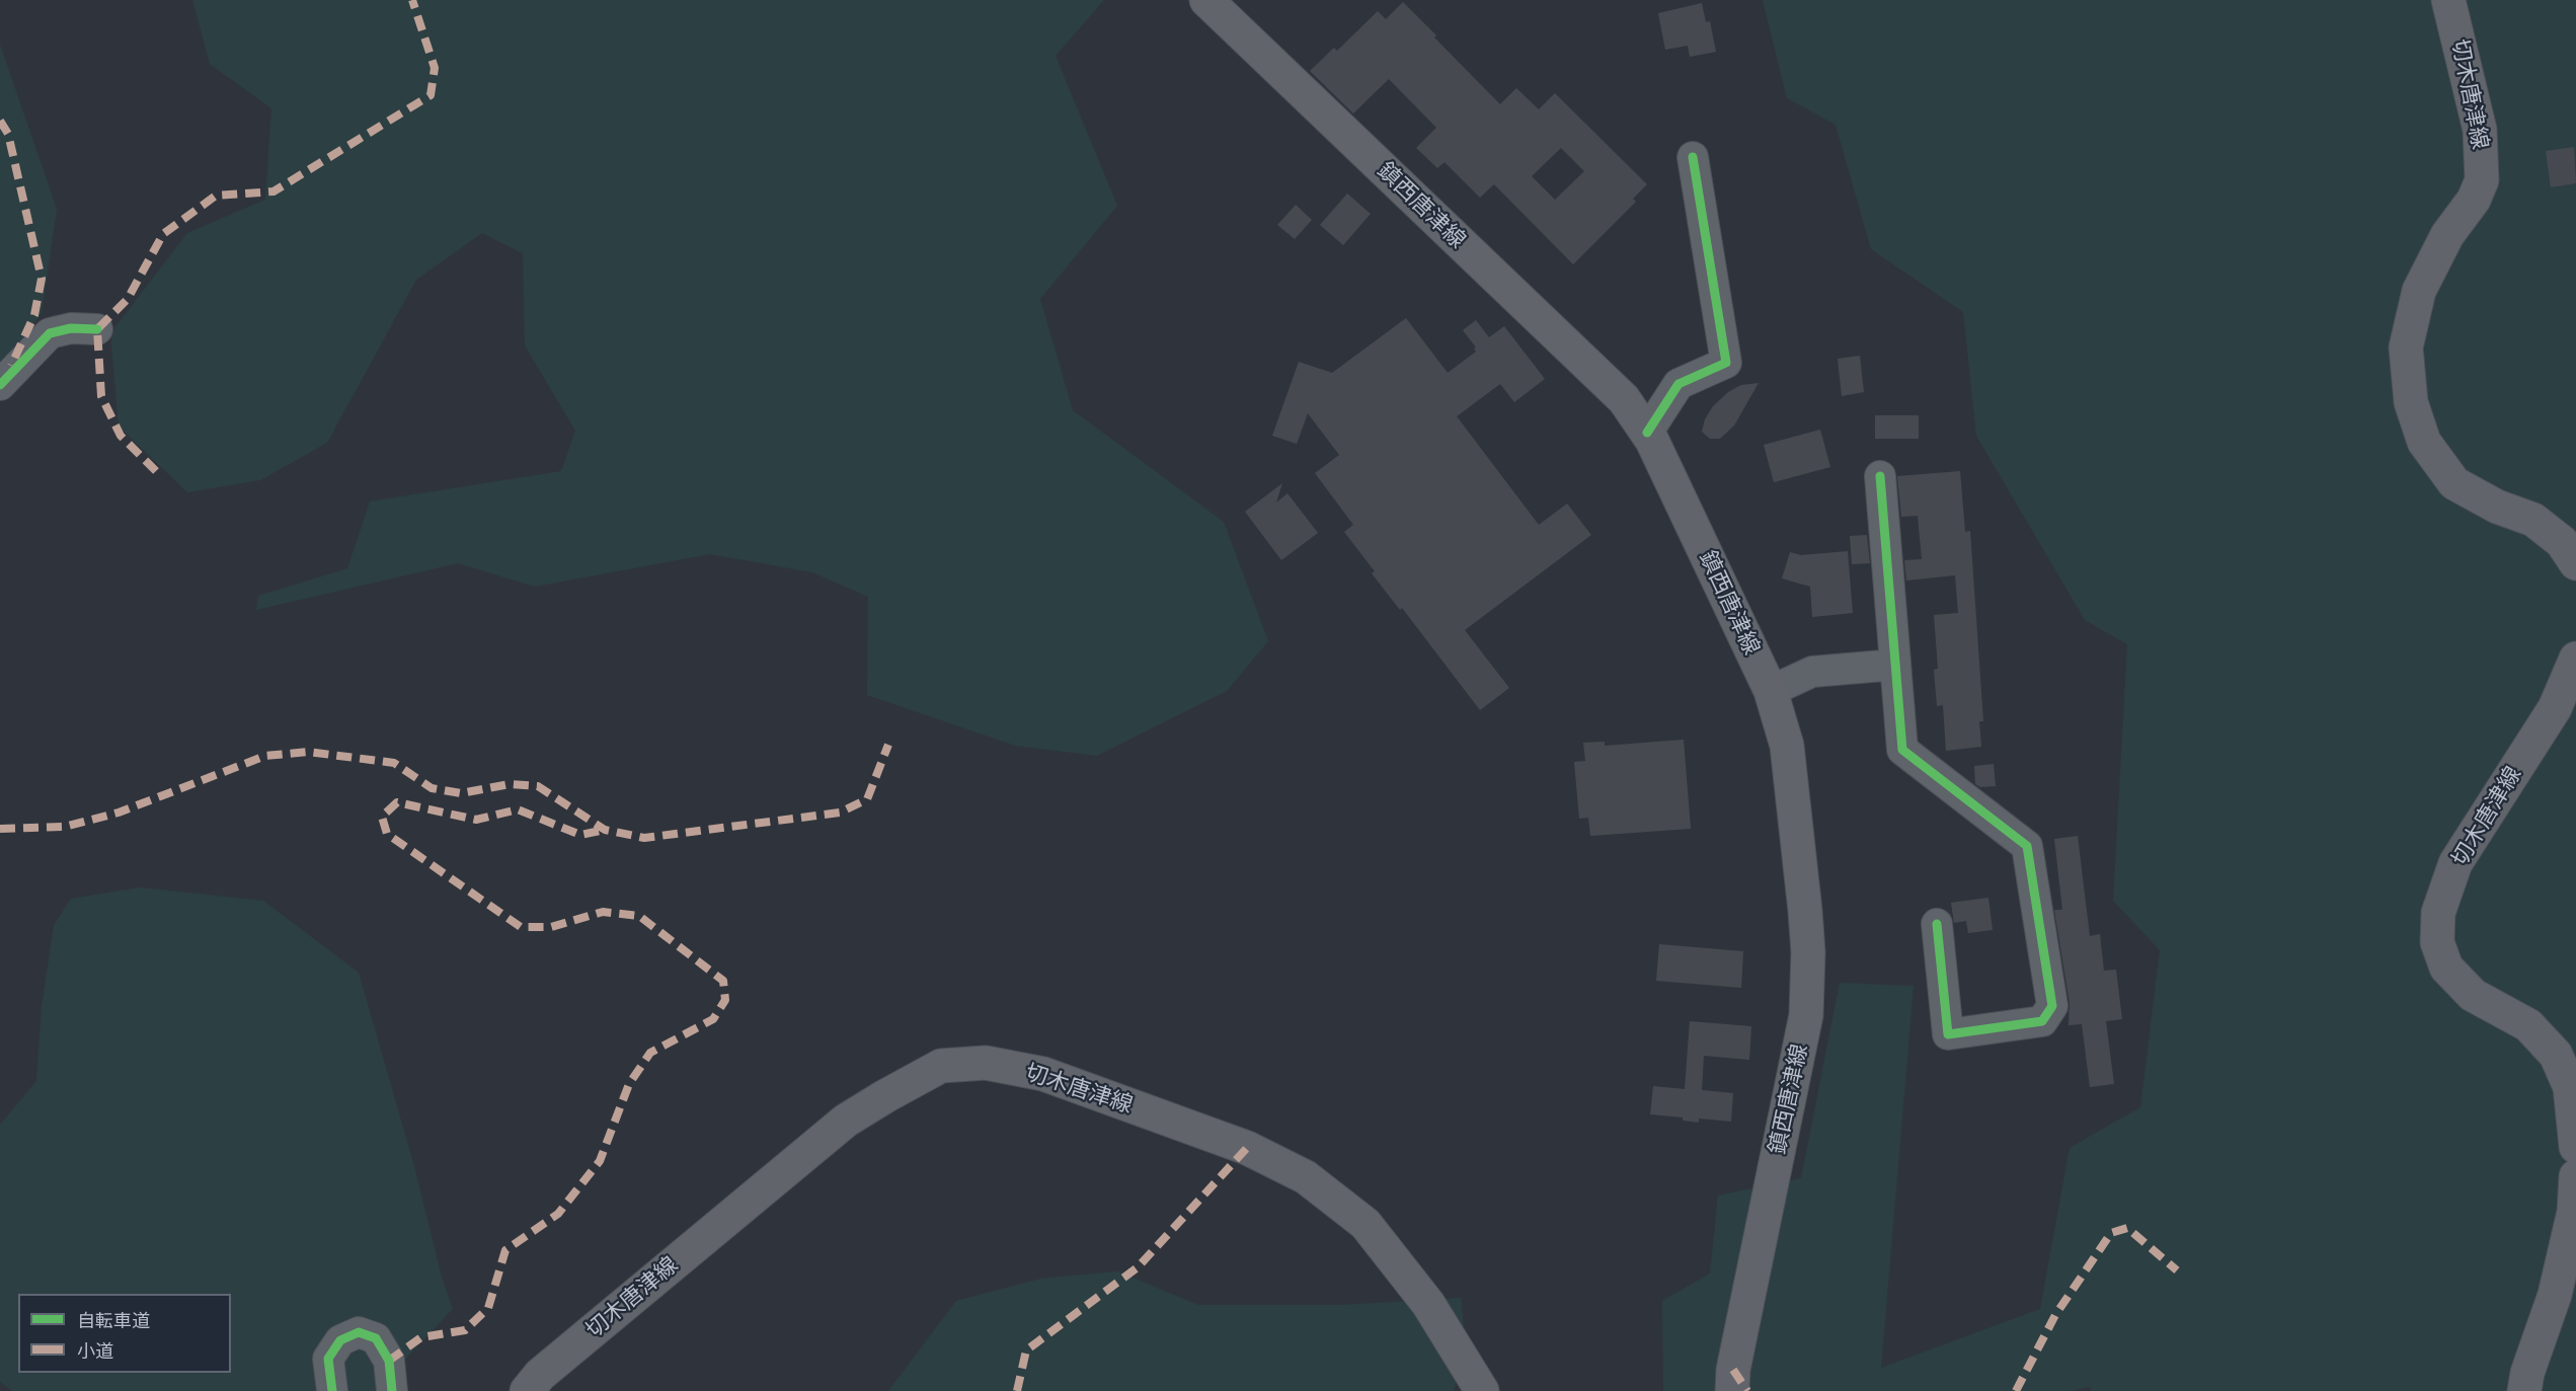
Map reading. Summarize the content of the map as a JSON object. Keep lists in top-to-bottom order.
{
  "streets": {
    "main road": ["切木唐津線", "鎮西唐津線"]
  },
  "legend": ["自転車道", "小道"]
}
